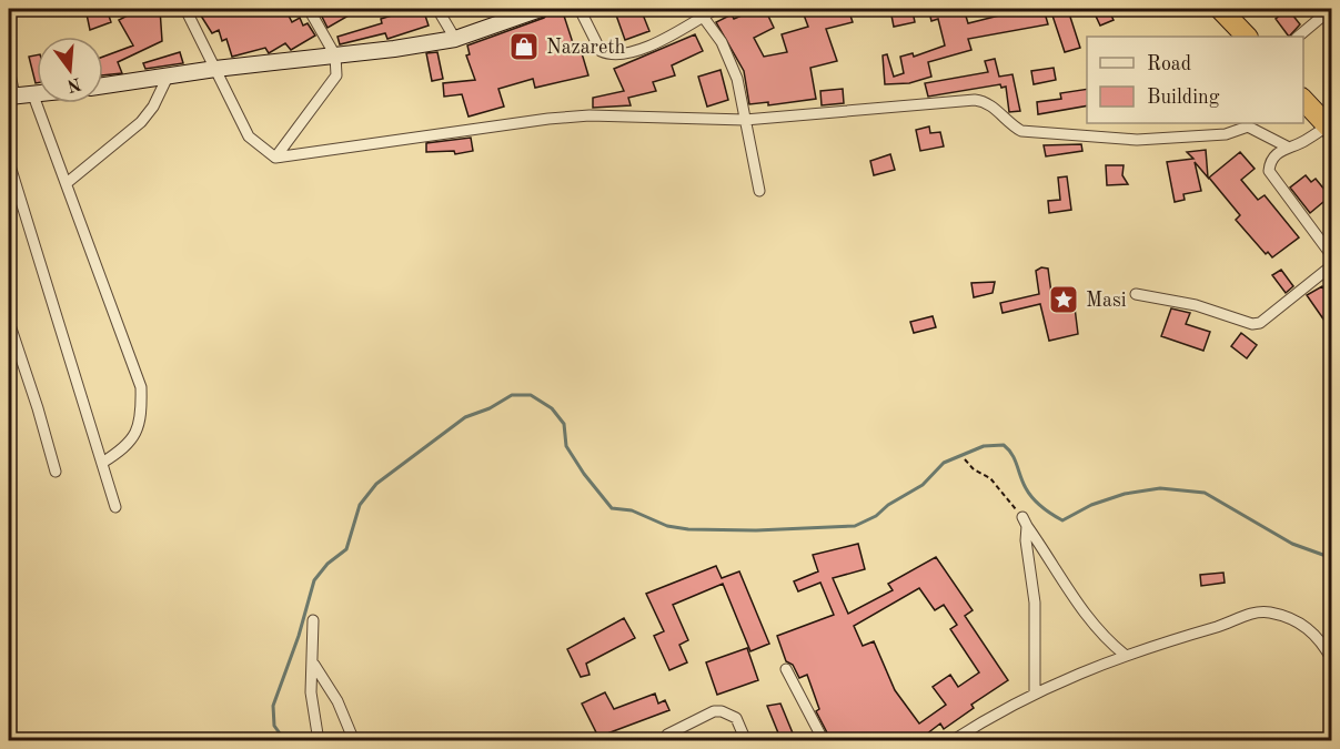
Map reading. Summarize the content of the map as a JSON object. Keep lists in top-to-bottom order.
{
  "places": {
    "shop": ["Nazareth"],
    "place": ["Masi"]
  },
  "legend": ["Road", "Building"],
  "north": "bottom"
}
